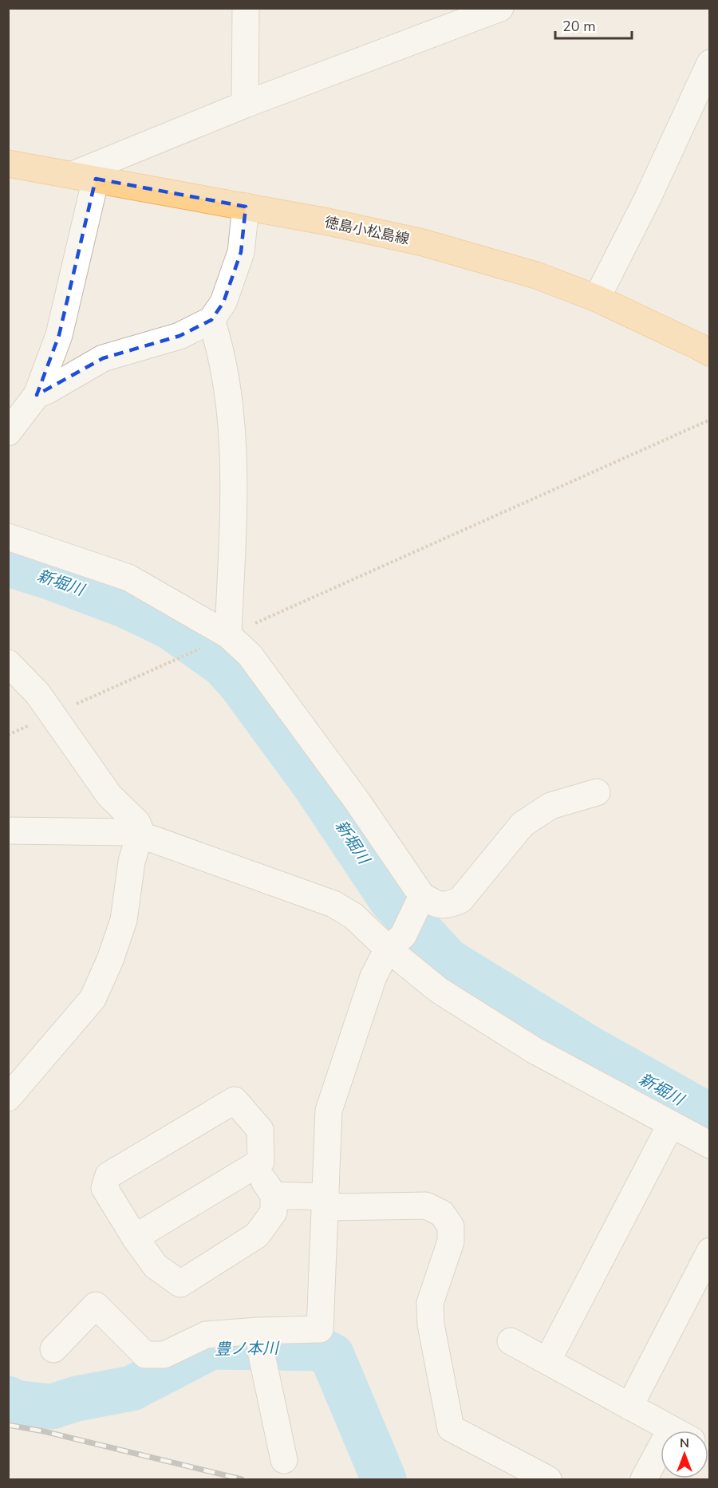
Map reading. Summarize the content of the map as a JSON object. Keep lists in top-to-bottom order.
{
  "streets": {
    "main road": ["徳島小松島線"]
  },
  "water": ["新堀川", "豊ノ本川"],
  "scale_bar": "20 m",
  "north": "top"
}
